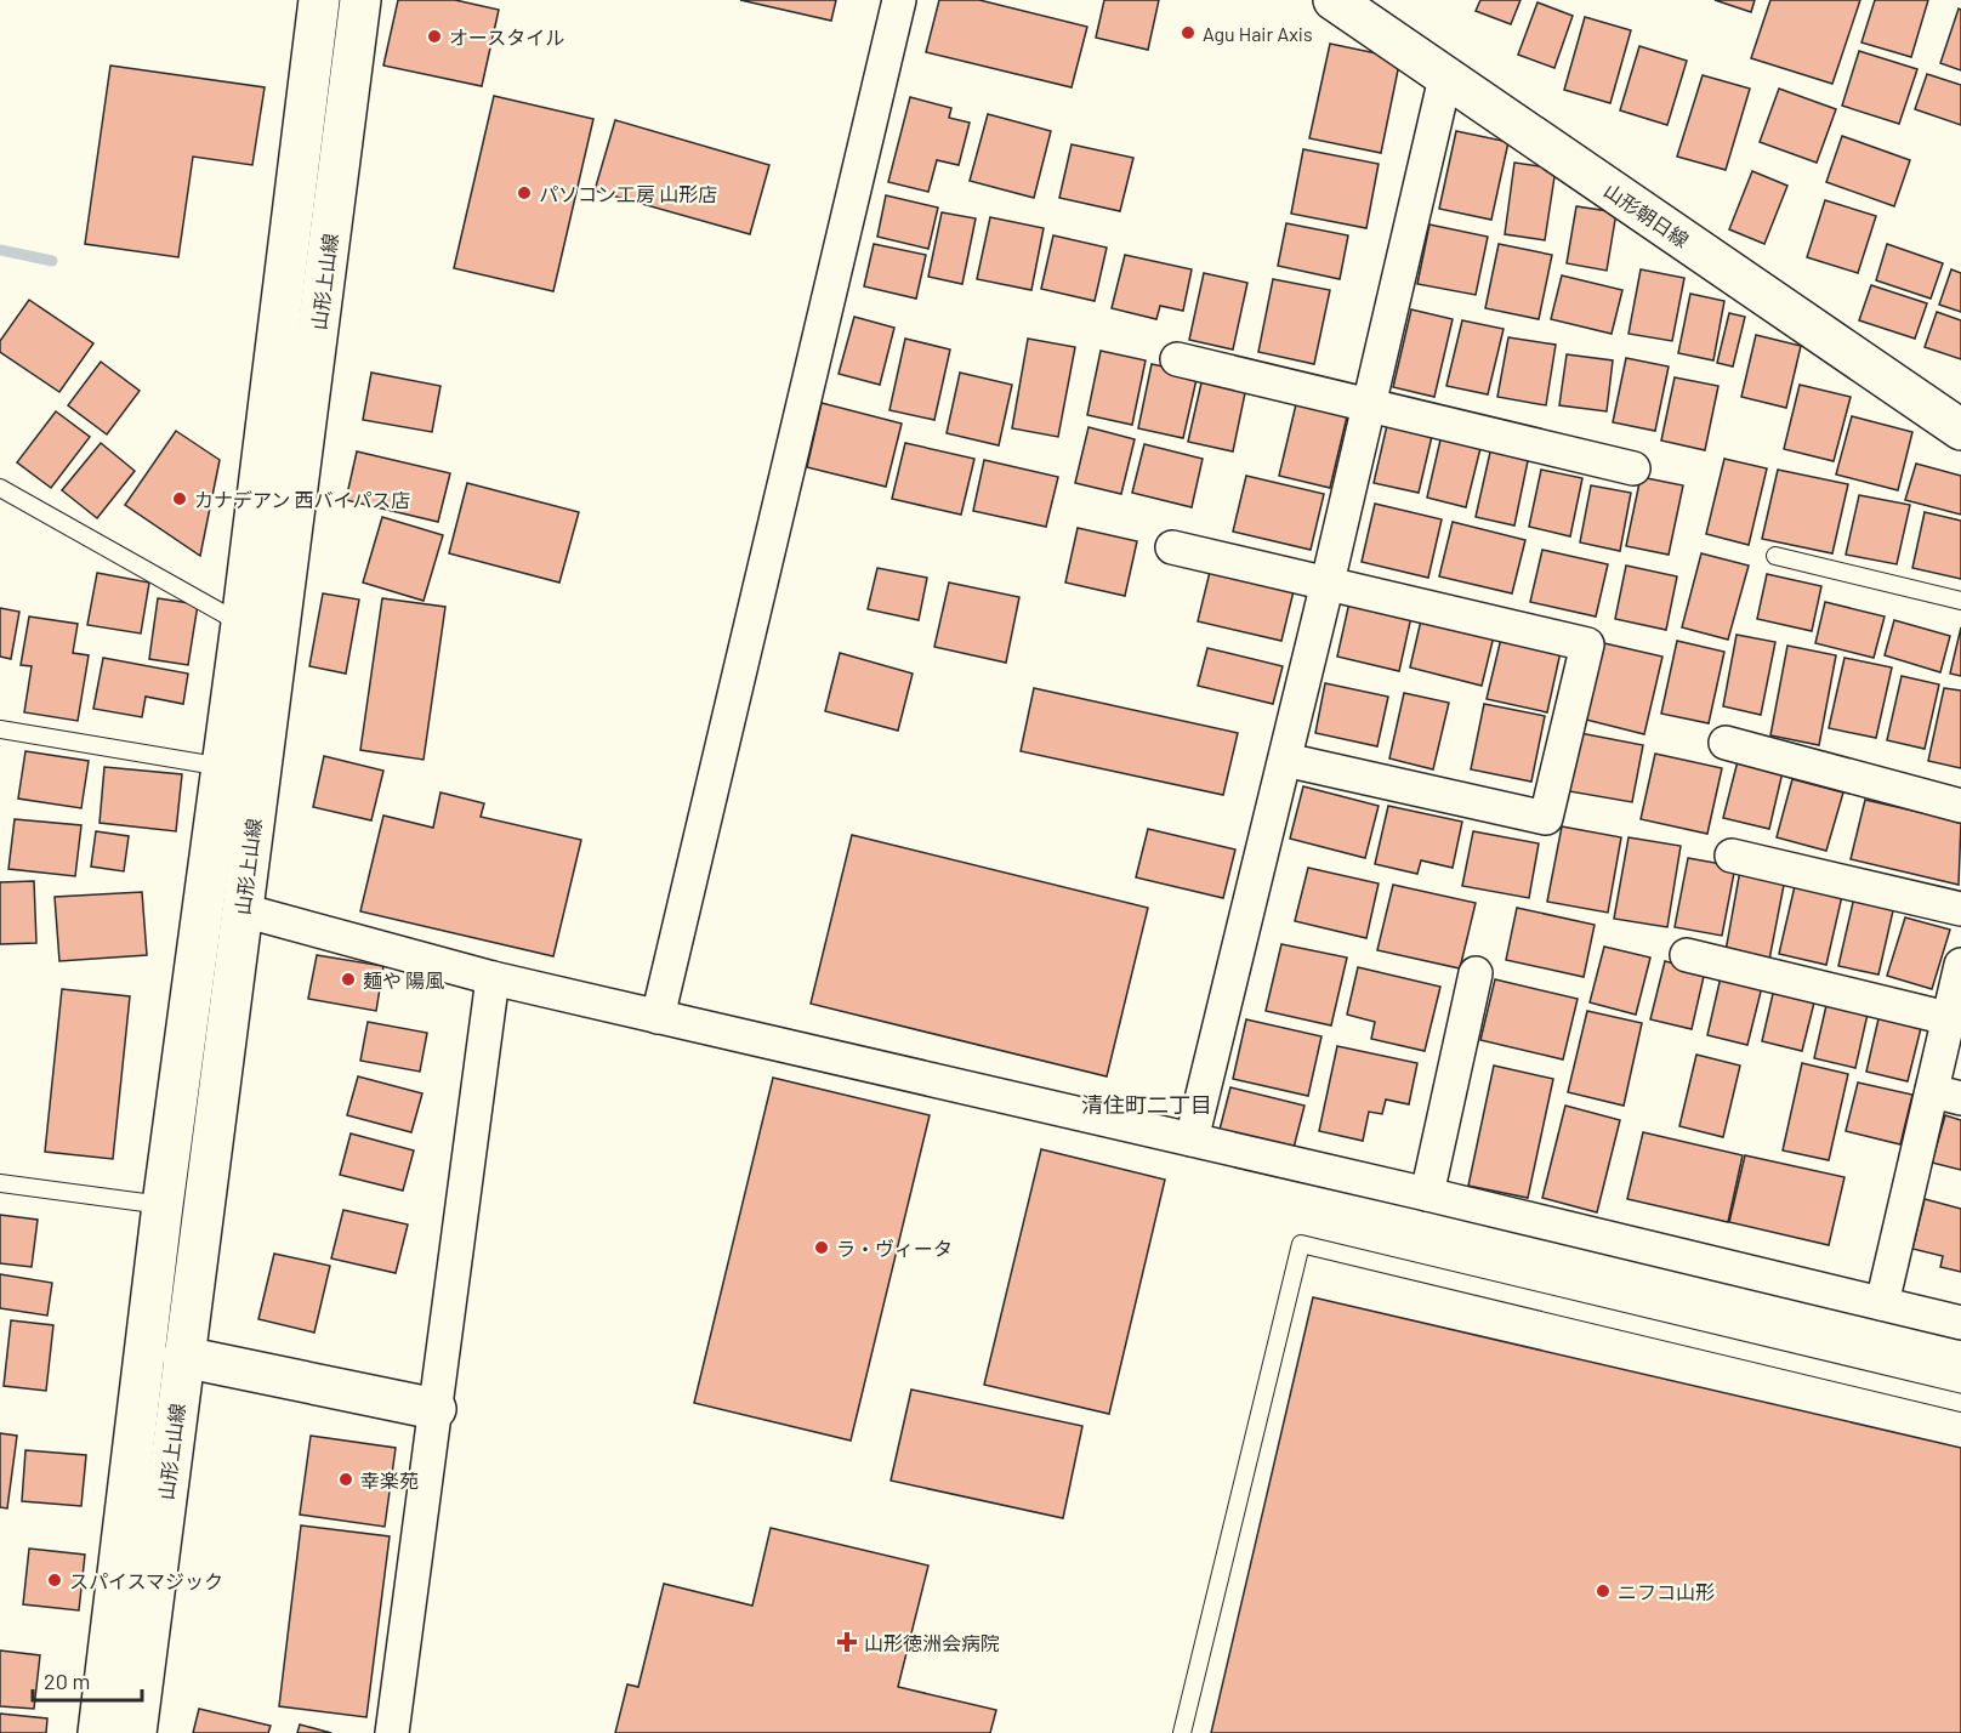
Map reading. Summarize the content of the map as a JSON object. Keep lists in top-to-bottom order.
{
  "streets": {
    "main road": ["山形朝日線", "山形上山線"]
  },
  "districts": ["清住町二丁目"],
  "places": {
    "other": [
      "Agu Hair Axis",
      "オースタイル",
      "パソコン工房 山形店",
      "カナデアン 西バイパス店",
      "麺や 陽風",
      "ラ・ヴィータ",
      "幸楽苑",
      "スパイスマジック",
      "ニフコ山形"
    ],
    "health": ["山形徳洲会病院"]
  },
  "scale_bar": "20 m"
}
